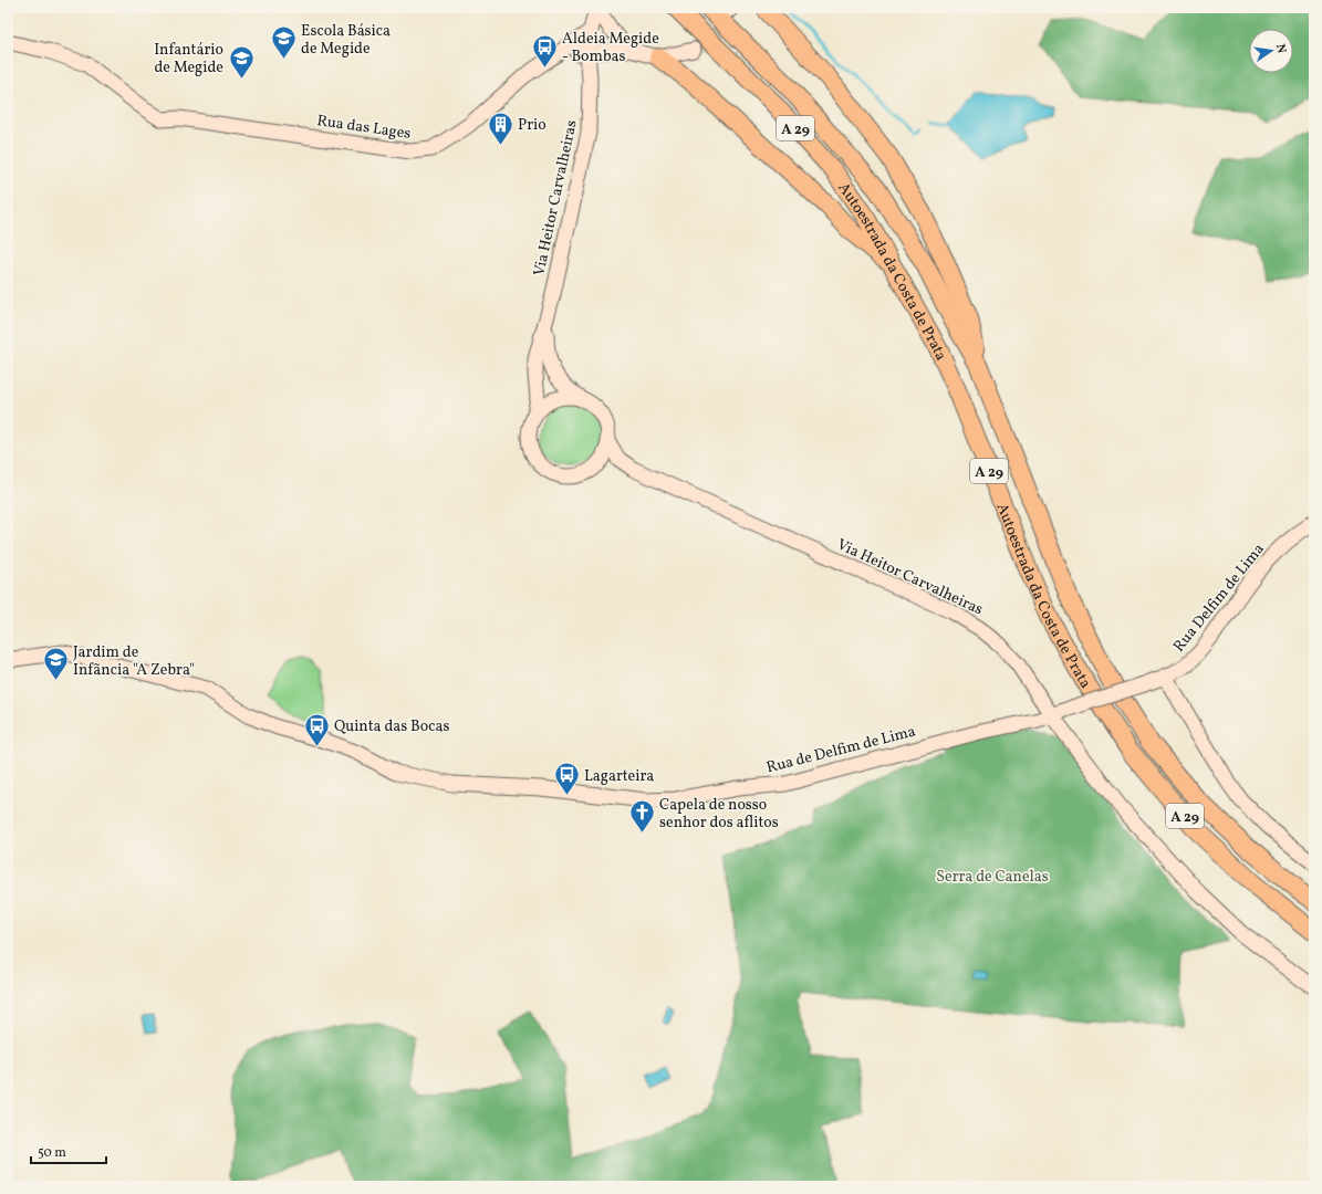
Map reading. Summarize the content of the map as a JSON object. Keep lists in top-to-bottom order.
{
  "streets": {
    "highway": ["A 29", "Autoestrada da Costa de Prata"],
    "main road": [
      "Rua das Lages",
      "Via Heitor Carvalheiras",
      "Rua Delfim de Lima",
      "Rua de Delfim de Lima"
    ]
  },
  "crossings": [
    ["Via Heitor Carvalheiras", "Rua de Delfim de Lima"],
    ["Rua Delfim de Lima", "Rua de Delfim de Lima"]
  ],
  "parks": ["Serra de Canelas"],
  "places": {
    "school or university": ["Escola Básica de Megide", "Infantário de Megide", "Jardim de Infãncia \"A Zebra\""],
    "bus stop": ["Aldeia Megide - Bombas", "Quinta das Bocas", "Lagarteira"],
    "building": ["Prio"],
    "church": ["Capela de nosso senhor dos aflitos"]
  },
  "scale_bar": "50 m",
  "north": "right"
}
